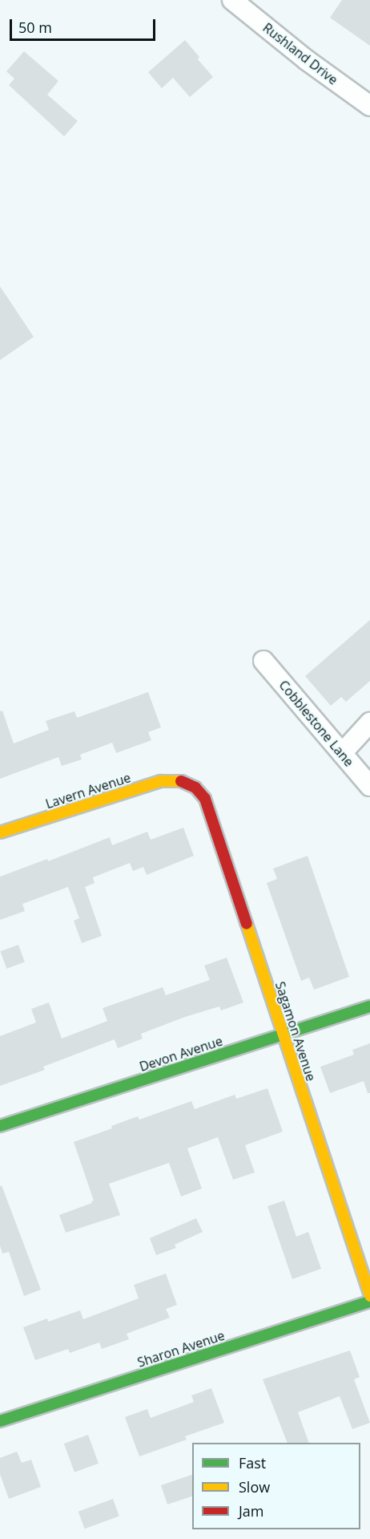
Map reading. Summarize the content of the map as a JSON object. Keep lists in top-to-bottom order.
{
  "streets": {
    "street": [
      "Rushland Drive",
      "Cobblestone Lane",
      "Lavern Avenue",
      "Sagamon Avenue",
      "Devon Avenue",
      "Sharon Avenue"
    ]
  },
  "crossings": [
    ["Lavern Avenue", "Sagamon Avenue"],
    ["Sagamon Avenue", "Devon Avenue"]
  ],
  "legend": ["Fast", "Slow", "Jam"],
  "scale_bar": "50 m"
}
